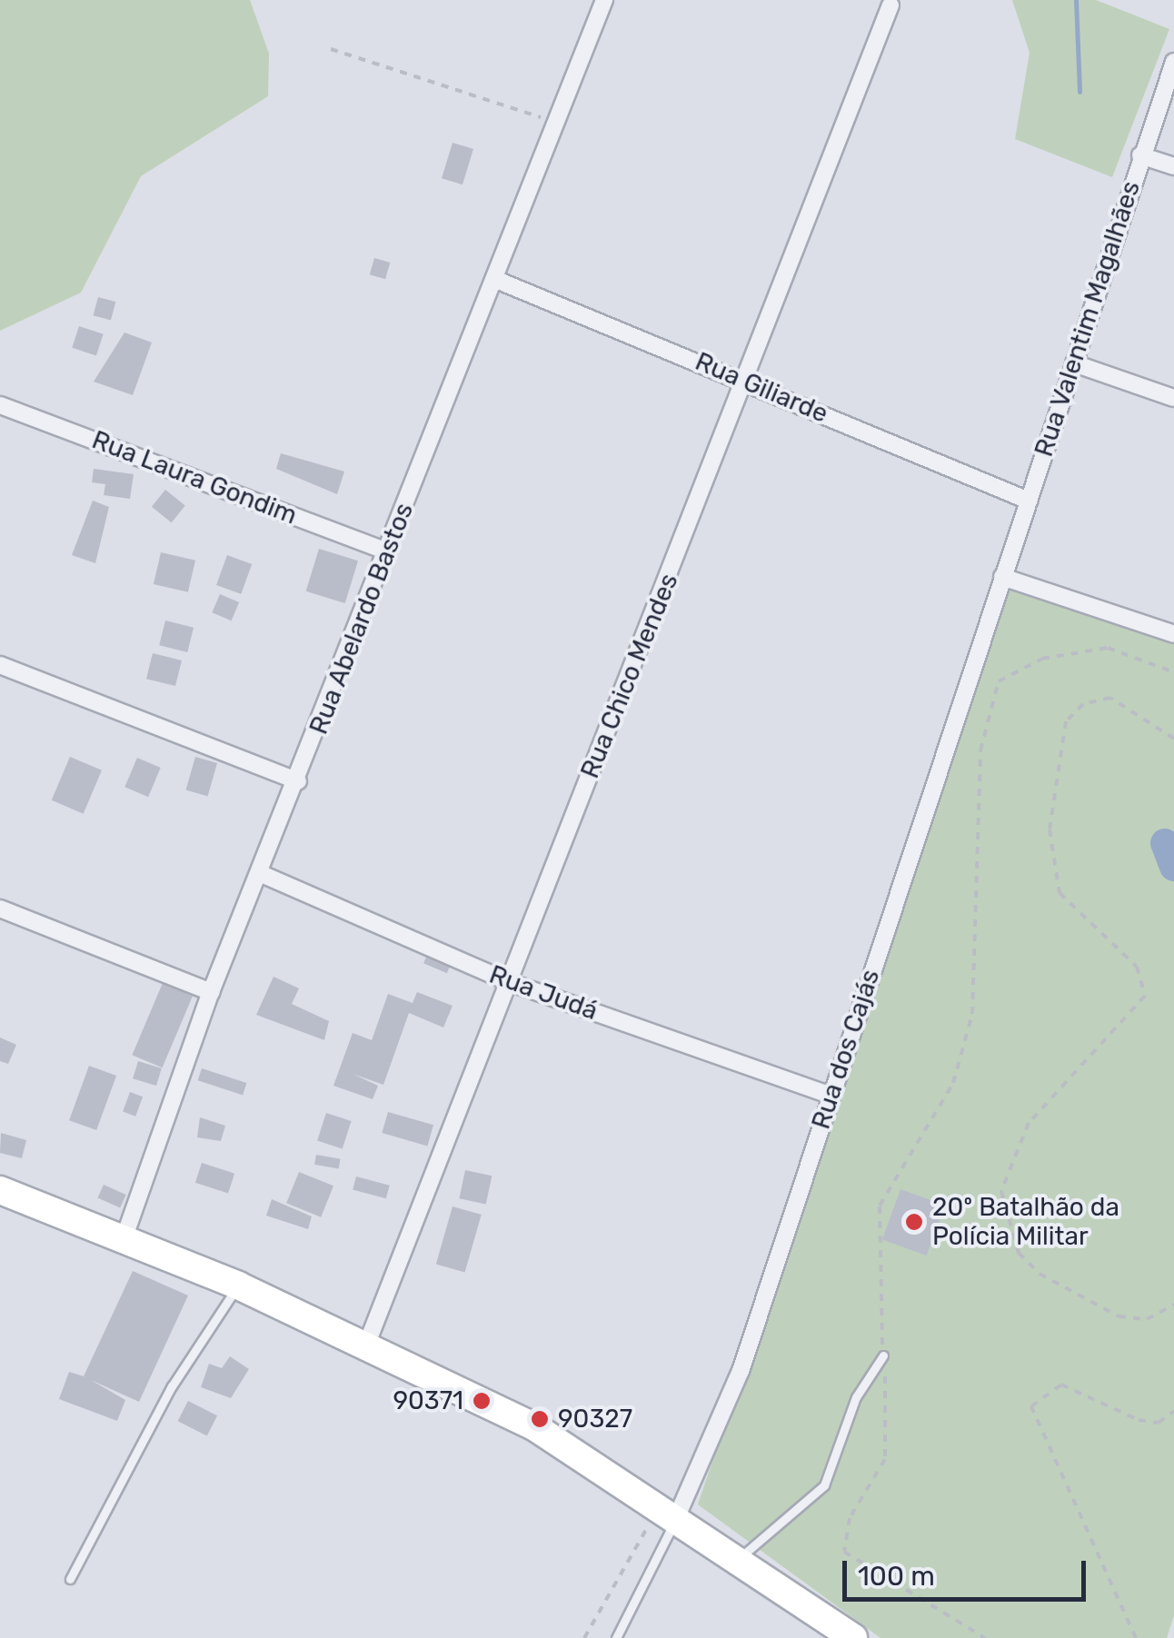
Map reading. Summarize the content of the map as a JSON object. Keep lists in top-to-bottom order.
{
  "streets": {
    "street": [
      "Rua Valentim Magalhães",
      "Rua Giliarde",
      "Rua Laura Gondim",
      "Rua Abelardo Bastos",
      "Rua Chico Mendes",
      "Rua Judá",
      "Rua dos Cajás"
    ]
  },
  "crossings": [
    ["Rua Valentim Magalhães", "Rua Giliarde"],
    ["Rua Valentim Magalhães", "Rua dos Cajás"],
    ["Rua Giliarde", "Rua Abelardo Bastos"],
    ["Rua Giliarde", "Rua Chico Mendes"],
    ["Rua Laura Gondim", "Rua Abelardo Bastos"],
    ["Rua Abelardo Bastos", "Rua Judá"],
    ["Rua Chico Mendes", "Rua Judá"],
    ["Rua Judá", "Rua dos Cajás"]
  ],
  "places": ["20º Batalhão da Polícia Militar", "90371", "90327"],
  "scale_bar": "100 m"
}
